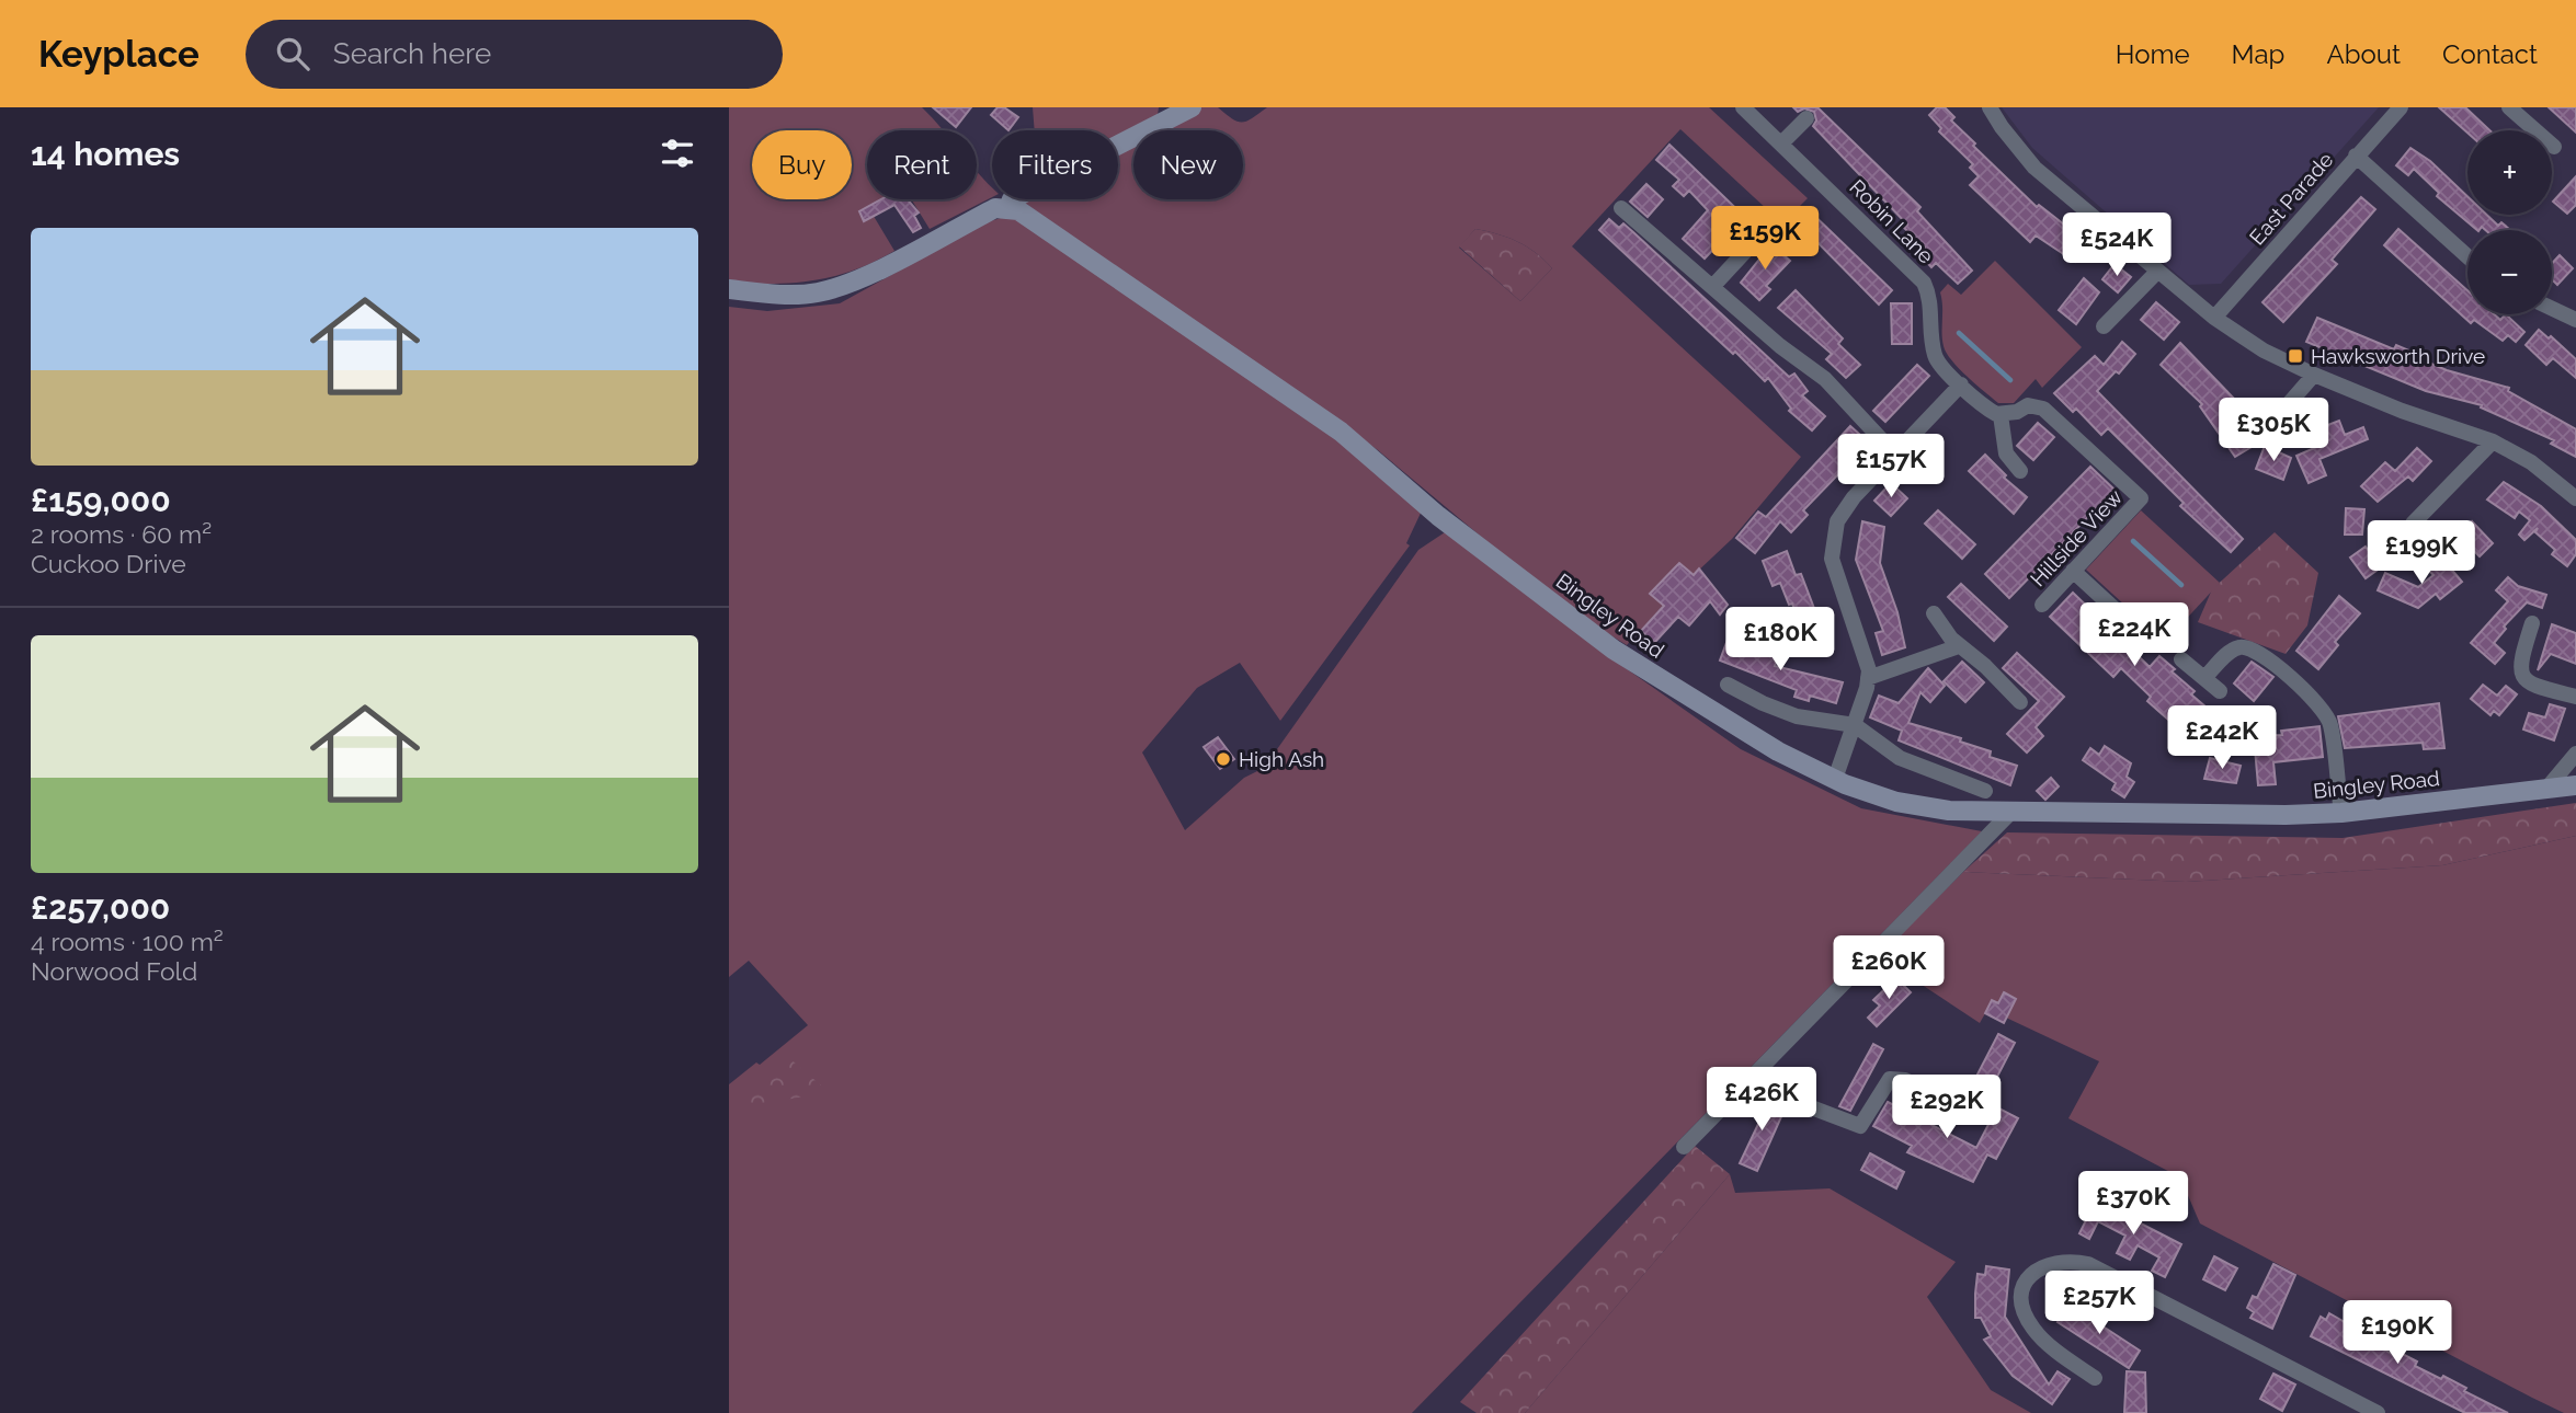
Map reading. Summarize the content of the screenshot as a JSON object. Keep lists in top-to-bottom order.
{
  "streets": {
    "street": [
      "East Parade",
      "Robin Lane",
      "Hillside View",
      "Bingley Road"
    ]
  },
  "places": {
    "transit": ["Hawksworth Drive"],
    "other": ["High Ash"]
  },
  "page": {
    "header": "Keyplace",
    "search": "Search here",
    "nav": [
      "Home",
      "Map",
      "About",
      "Contact"
    ],
    "heading": "14 homes",
    "map_buttons": ["+", "−"],
    "chip": [
      "Buy",
      "Rent",
      "Filters",
      "New"
    ],
    "list": [
      {
        "name": "£159,000",
        "note": "2 rooms · 60 m² · Cuckoo Drive"
      },
      {
        "name": "£257,000",
        "note": "4 rooms · 100 m² · Norwood Fold"
      }
    ],
    "price": [
      "£159K",
      "£524K",
      "£305K",
      "£157K",
      "£199K",
      "£224K",
      "£180K",
      "£242K",
      "£260K",
      "£426K",
      "£292K",
      "£370K",
      "£257K",
      "£190K"
    ]
  }
}
